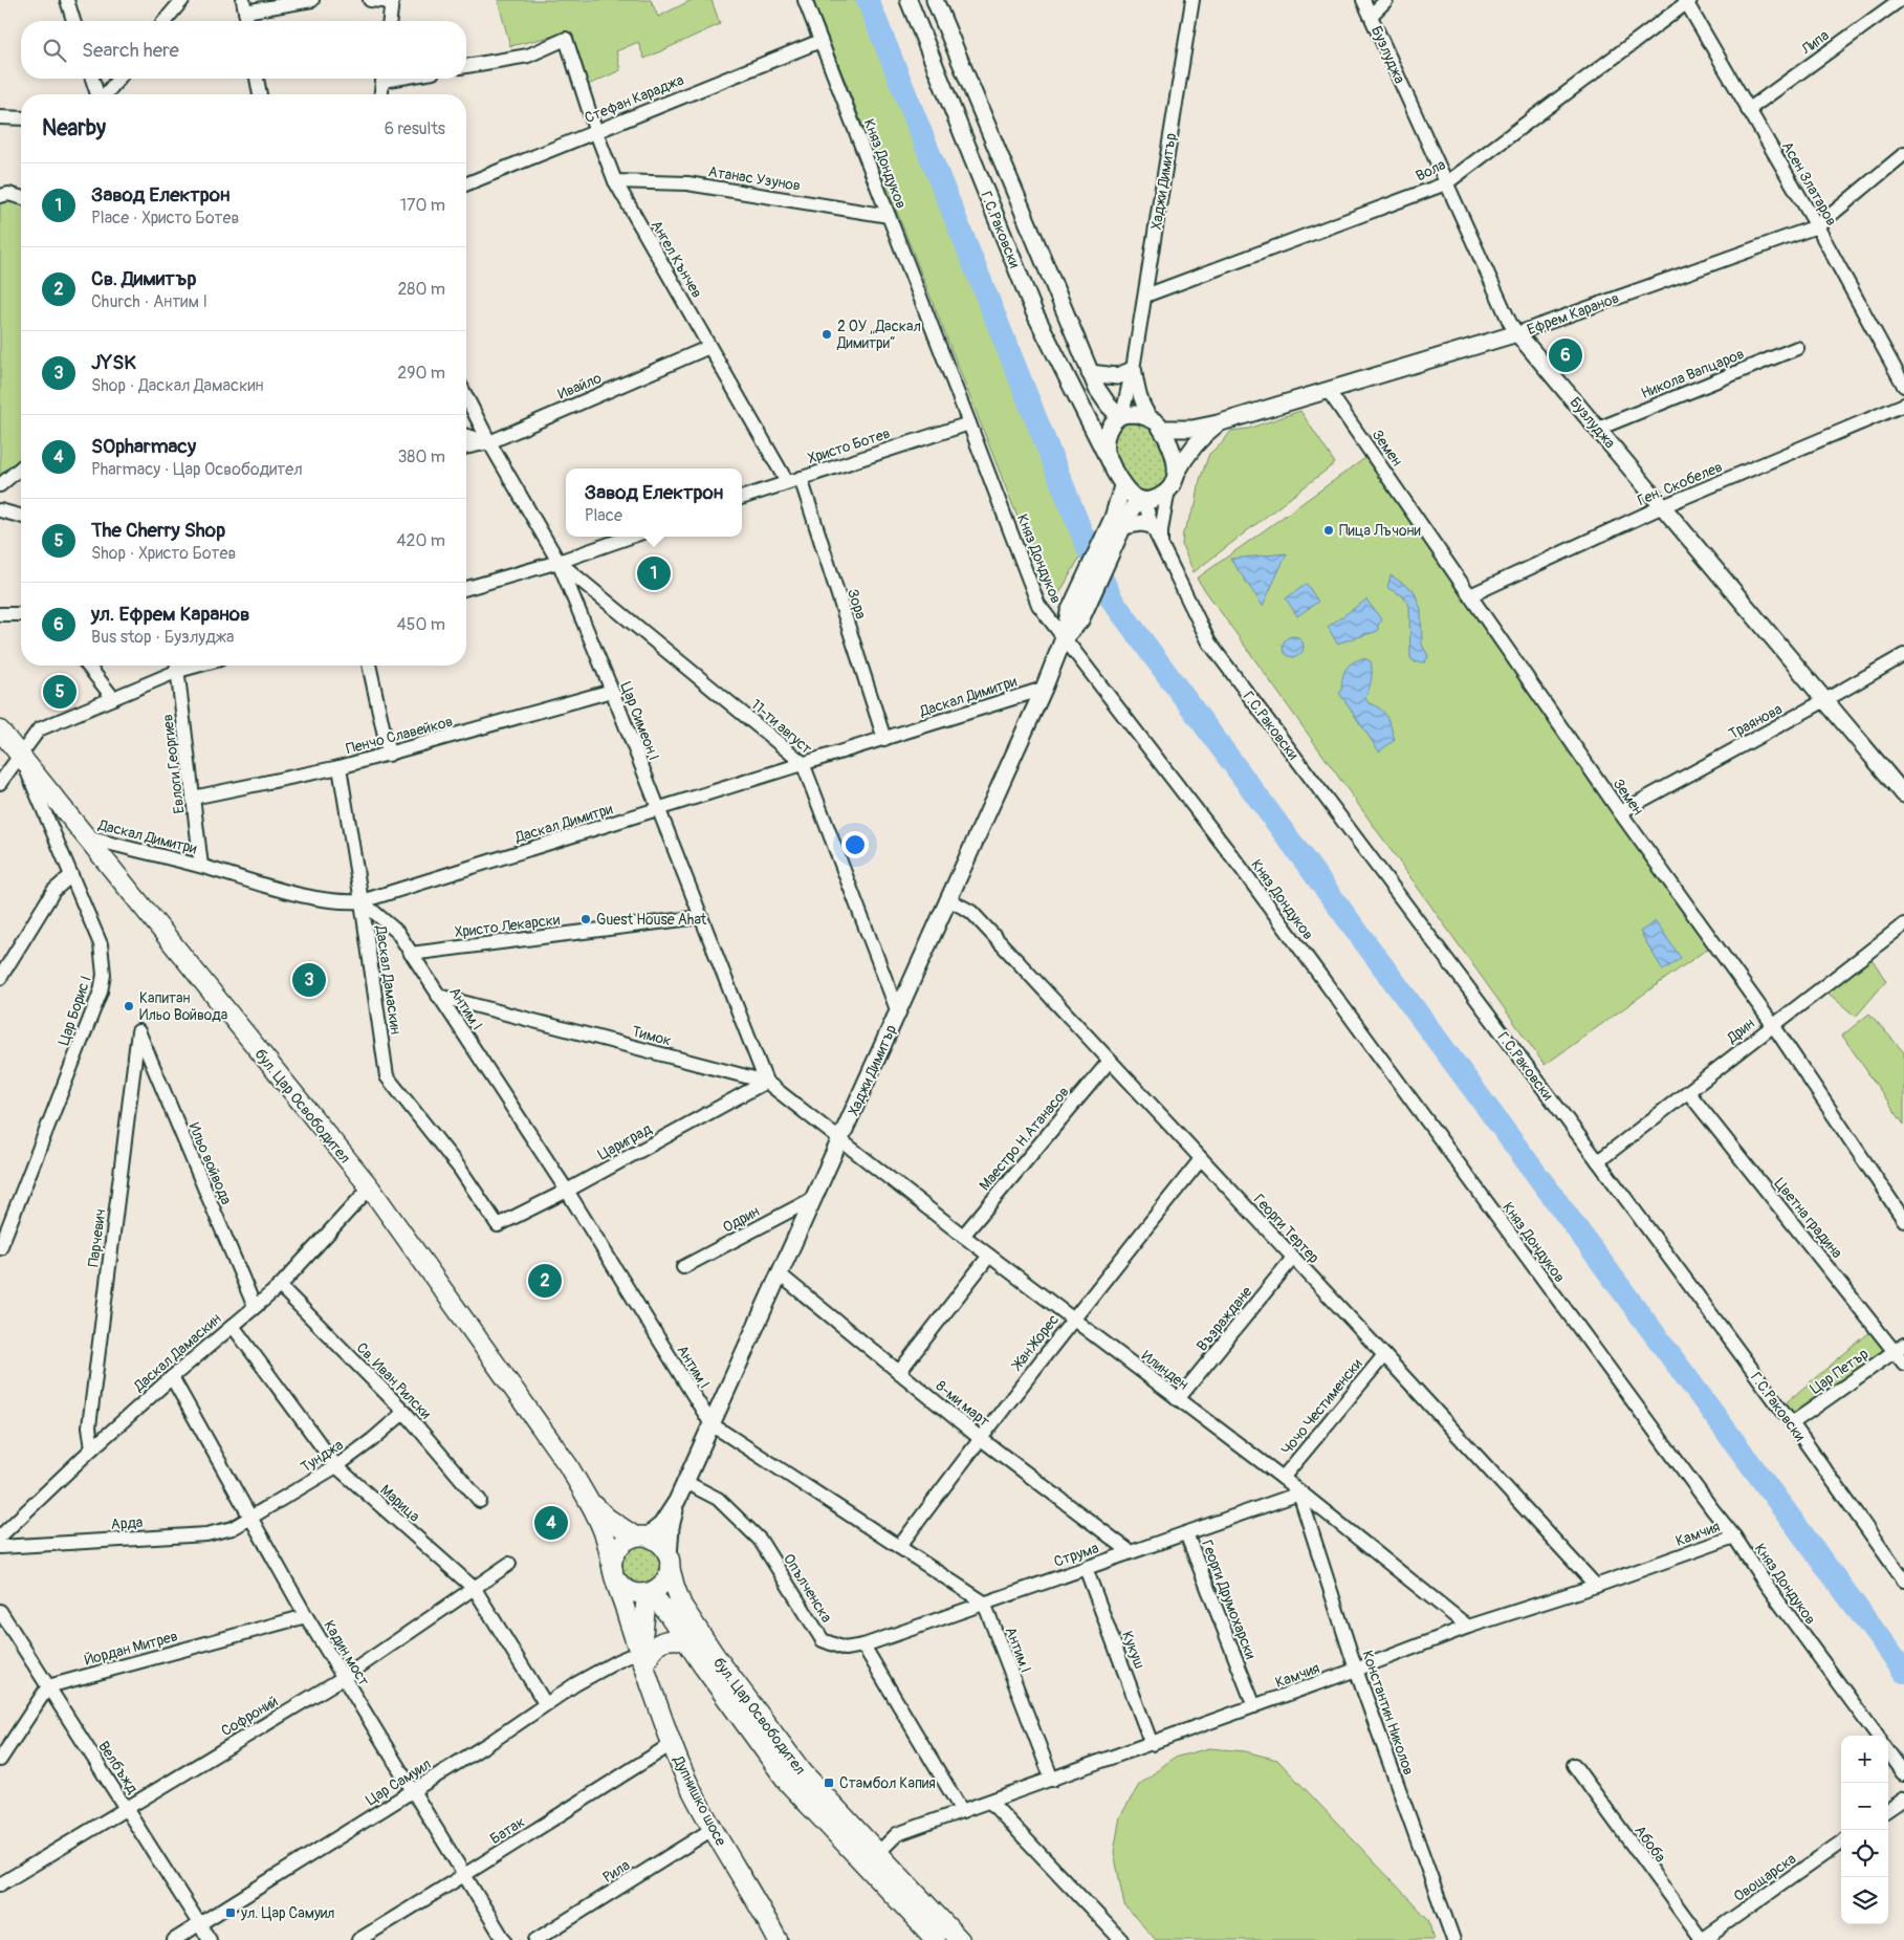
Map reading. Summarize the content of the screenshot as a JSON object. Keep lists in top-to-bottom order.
{
  "streets": {
    "main road": ["бул. Цар Освободител", "Дупнишко шосе"],
    "street": [
      "Липа",
      "Бузлуджа",
      "Стефан Караджа",
      "Княз Дондуков",
      "Вола",
      "Атанас Узунов",
      "Хаджи Димитър",
      "Асен Златаров",
      "Г.С.Раковски",
      "Ангел Кънчев",
      "Ефрем Каранов",
      "Никола Вапцаров",
      "Ивайло",
      "Христо Ботев",
      "Земен",
      "Ген. Скобелев",
      "Зора",
      "Даскал Димитри",
      "Цар Симеон I",
      "Траянова",
      "11-ти август",
      "Пенчо Славейков",
      "Евлоги Георгиев",
      "Христо Лекарски",
      "Даскал Дамаскин",
      "Антим I",
      "Цар Борис I",
      "Дрин",
      "Тимок",
      "Маестро Н.Атанасов",
      "Цариград",
      "Ильо войвода",
      "Цветна градина",
      "Одрин",
      "Георги Тертер",
      "Парчевич",
      "Възраждане",
      "Жан Жорес",
      "Илинден",
      "Цар Петър",
      "Св. Иван Рилски",
      "8-ми март",
      "Чочо Честименски",
      "Тунджа",
      "Марица",
      "Арда",
      "Камчия",
      "Струма",
      "Опълченска",
      "Георги Друмохарски",
      "Йордан Митрев",
      "Кукуш",
      "Кадин мост",
      "Константин Николов",
      "Софроний",
      "Велбъжд",
      "Цар Самуил",
      "Батак",
      "Абоба",
      "Рила",
      "Овощарска"
    ]
  },
  "crossings": [
    ["Липа", "Асен Златаров"],
    ["Бузлуджа", "Вола"],
    ["Бузлуджа", "Ефрем Каранов"],
    ["Бузлуджа", "Никола Вапцаров"],
    ["Бузлуджа", "Ген. Скобелев"],
    ["Бузлуджа", "Траянова"],
    ["Стефан Караджа", "Княз Дондуков"],
    ["Стефан Караджа", "Ангел Кънчев"],
    ["Княз Дондуков", "Атанас Узунов"],
    ["Княз Дондуков", "Хаджи Димитър"],
    ["Княз Дондуков", "Христо Ботев"],
    ["Княз Дондуков", "Камчия"],
    ["Вола", "Хаджи Димитър"],
    ["Вола", "Асен Златаров"],
    ["Атанас Узунов", "Ангел Кънчев"],
    ["Хаджи Димитър", "Даскал Димитри"],
    ["Хаджи Димитър", "11-ти август"],
    ["Хаджи Димитър", "Антим I"],
    ["Хаджи Димитър", "Тимок"],
    ["Хаджи Димитър", "Одрин"],
    ["Хаджи Димитър", "Георги Тертер"],
    ["Хаджи Димитър", "Илинден"],
    ["Хаджи Димитър", "8-ми март"],
    ["Хаджи Димитър", "Опълченска"],
    ["Асен Златаров", "Ефрем Каранов"],
    ["Г.С.Раковски", "Ефрем Каранов"],
    ["Г.С.Раковски", "Дрин"],
    ["Г.С.Раковски", "Цар Петър"],
    ["Ангел Кънчев", "Ивайло"],
    ["Ангел Кънчев", "Христо Ботев"],
    ["Ангел Кънчев", "Зора"],
    ["Ефрем Каранов", "Земен"],
    ["Ивайло", "Цар Симеон I"],
    ["Христо Ботев", "Зора"],
    ["Земен", "Ген. Скобелев"],
    ["Земен", "Траянова"],
    ["Земен", "Дрин"],
    ["Зора", "Даскал Димитри"],
    ["Даскал Димитри", "Цар Симеон I"],
    ["Даскал Димитри", "11-ти август"],
    ["Даскал Димитри", "Евлоги Георгиев"],
    ["Даскал Димитри", "Даскал Дамаскин"],
    ["Даскал Димитри", "Антим I"],
    ["Даскал Димитри", "бул. Цар Освободител"],
    ["Цар Симеон I", "11-ти август"],
    ["Цар Симеон I", "Пенчо Славейков"],
    ["Цар Симеон I", "Христо Лекарски"],
    ["Цар Симеон I", "Тимок"],
    ["Цар Симеон I", "Цариград"],
    ["Пенчо Славейков", "Евлоги Георгиев"],
    ["Пенчо Славейков", "Даскал Дамаскин"],
    ["Христо Лекарски", "Антим I"],
    ["Даскал Дамаскин", "Антим I"],
    ["Даскал Дамаскин", "бул. Цар Освободител"],
    ["Даскал Дамаскин", "Цариград"],
    ["Даскал Дамаскин", "Ильо войвода"],
    ["Даскал Дамаскин", "Парчевич"],
    ["Даскал Дамаскин", "Св. Иван Рилски"],
    ["Даскал Дамаскин", "Марица"],
    ["Даскал Дамаскин", "Кадин мост"],
    ["Антим I", "Тимок"],
    ["Антим I", "Цариград"],
    ["Антим I", "Жан Жорес"],
    ["Антим I", "Камчия"],
    ["Антим I", "Струма"],
    ["Цар Борис I", "бул. Цар Освободител"],
    ["Дрин", "Цветна градина"],
    ["Тимок", "Цариград"],
    ["Тимок", "Илинден"],
    ["бул. Цар Освободител", "Камчия"],
    ["бул. Цар Освободител", "Дупнишко шосе"],
    ["Маестро Н.Атанасов", "Георги Тертер"],
    ["Маестро Н.Атанасов", "Илинден"],
    ["Ильо войвода", "Парчевич"],
    ["Цветна градина", "Цар Петър"],
    ["Георги Тертер", "Възраждане"],
    ["Георги Тертер", "Жан Жорес"],
    ["Георги Тертер", "Чочо Честименски"],
    ["Георги Тертер", "Камчия"],
    ["Възраждане", "Илинден"],
    ["Жан Жорес", "Илинден"],
    ["Жан Жорес", "8-ми март"],
    ["Илинден", "Чочо Честименски"],
    ["Илинден", "Камчия"],
    ["Илинден", "Струма"],
    ["Илинден", "Константин Николов"],
    ["Св. Иван Рилски", "Тунджа"],
    ["8-ми март", "Струма"],
    ["Тунджа", "Марица"],
    ["Тунджа", "Арда"],
    ["Тунджа", "Кадин мост"],
    ["Марица", "Софроний"],
    ["Марица", "Цар Самуил"],
    ["Арда", "Кадин мост"],
    ["Камчия", "Георги Друмохарски"],
    ["Камчия", "Кукуш"],
    ["Камчия", "Константин Николов"],
    ["Струма", "Опълченска"],
    ["Струма", "Георги Друмохарски"],
    ["Струма", "Кукуш"],
    ["Струма", "Константин Николов"],
    ["Йордан Митрев", "Кадин мост"],
    ["Йордан Митрев", "Велбъжд"],
    ["Кадин мост", "Софроний"],
    ["Кадин мост", "Цар Самуил"],
    ["Кадин мост", "Батак"],
    ["Софроний", "Велбъжд"],
    ["Велбъжд", "Цар Самуил"],
    ["Цар Самуил", "Дупнишко шосе"],
    ["Дупнишко шосе", "Батак"],
    ["Дупнишко шосе", "Рила"],
    ["Абоба", "Овощарска"]
  ],
  "places": {
    "other": [
      "2 ОУ „Даскал Димитри“",
      "Пица Лъчони",
      "Guest House Ahat",
      "Капитан Ильо Войвода"
    ],
    "transit": ["Стамбол Капия", "ул. Цар Самуил"]
  },
  "page": {
    "search": "Search here",
    "heading": ["Nearby", "6 results"],
    "list": [
      {
        "mark": "1",
        "name": "Завод Електрон",
        "note": "Place · Христо Ботев",
        "value": "170 m"
      },
      {
        "mark": "2",
        "name": "Св. Димитър",
        "note": "Church · Антим I",
        "value": "280 m"
      },
      {
        "mark": "3",
        "name": "JYSK",
        "note": "Shop · Даскал Дамаскин",
        "value": "290 m"
      },
      {
        "mark": "4",
        "name": "SOpharmacy",
        "note": "Pharmacy · Цар Освободител",
        "value": "380 m"
      },
      {
        "mark": "5",
        "name": "The Cherry Shop",
        "note": "Shop · Христо Ботев",
        "value": "420 m"
      },
      {
        "mark": "6",
        "name": "ул. Ефрем Каранов",
        "note": "Bus stop · Бузлуджа",
        "value": "450 m"
      }
    ],
    "pins": [
      "6",
      "1",
      "5",
      "3",
      "2",
      "4"
    ],
    "popup": ["Завод Електрон", "Place"],
    "map_buttons": ["+", "−"]
  }
}
